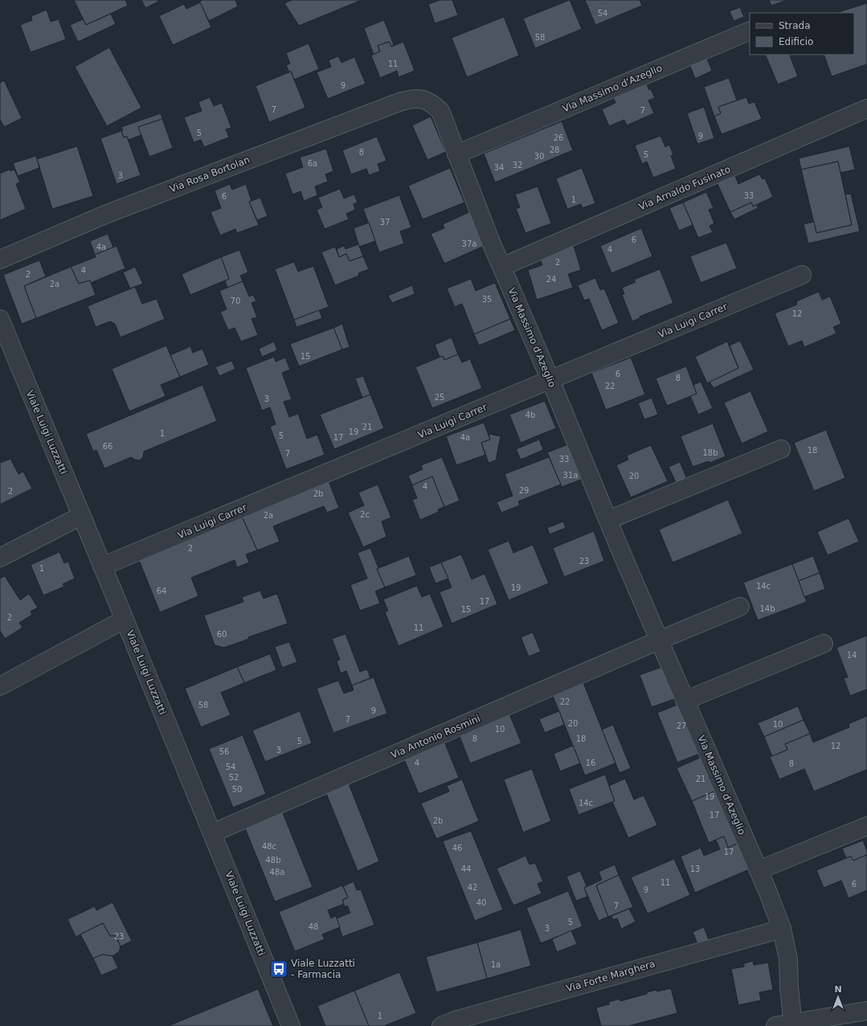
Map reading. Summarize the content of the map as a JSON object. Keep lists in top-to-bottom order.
{
  "streets": {
    "street": [
      "Via Massimo d'Azeglio",
      "Via Rosa Bortolan",
      "Via Arnaldo Fusinato",
      "Via Luigi Carrer",
      "Viale Luigi Luzzatti",
      "Via Antonio Rosmini",
      "Via Forte Marghera"
    ]
  },
  "crossings": [
    ["Via Massimo d'Azeglio", "Via Rosa Bortolan"],
    ["Via Massimo d'Azeglio", "Via Arnaldo Fusinato"],
    ["Via Massimo d'Azeglio", "Via Luigi Carrer"],
    ["Via Massimo d'Azeglio", "Via Antonio Rosmini"],
    ["Via Massimo d'Azeglio", "Via Forte Marghera"],
    ["Via Luigi Carrer", "Viale Luigi Luzzatti"],
    ["Viale Luigi Luzzatti", "Via Antonio Rosmini"]
  ],
  "places": {
    "bus stop": ["Viale Luzzatti - Farmacia"]
  },
  "house_numbers": [
    "54",
    "58",
    "11",
    "9",
    "7",
    "7",
    "5",
    "9",
    "26",
    "28",
    "8",
    "5",
    "30",
    "6a",
    "32",
    "34",
    "3",
    "33",
    "6",
    "1",
    "37",
    "6",
    "37a",
    "4a",
    "4",
    "2",
    "4",
    "2",
    "24",
    "2a",
    "35",
    "70",
    "12",
    "15",
    "6",
    "8",
    "22",
    "25",
    "3",
    "4b",
    "21",
    "19",
    "1",
    "5",
    "17",
    "4a",
    "66",
    "18",
    "18b",
    "7",
    "33",
    "31a",
    "20",
    "4",
    "29",
    "2",
    "2b",
    "2c",
    "2a",
    "2",
    "23",
    "1",
    "14c",
    "19",
    "64",
    "17",
    "14b",
    "15",
    "2",
    "11",
    "60",
    "14",
    "22",
    "58",
    "9",
    "7",
    "20",
    "10",
    "27",
    "10",
    "8",
    "18",
    "5",
    "12",
    "3",
    "56",
    "4",
    "16",
    "8",
    "54",
    "52",
    "21",
    "50",
    "19",
    "14c",
    "17",
    "2b",
    "48c",
    "46",
    "17",
    "48b",
    "44",
    "13",
    "48a",
    "11",
    "6",
    "42",
    "9",
    "40",
    "7",
    "5",
    "48",
    "3",
    "23",
    "1a",
    "1"
  ],
  "legend": ["Strada", "Edificio"],
  "north": "top"
}
